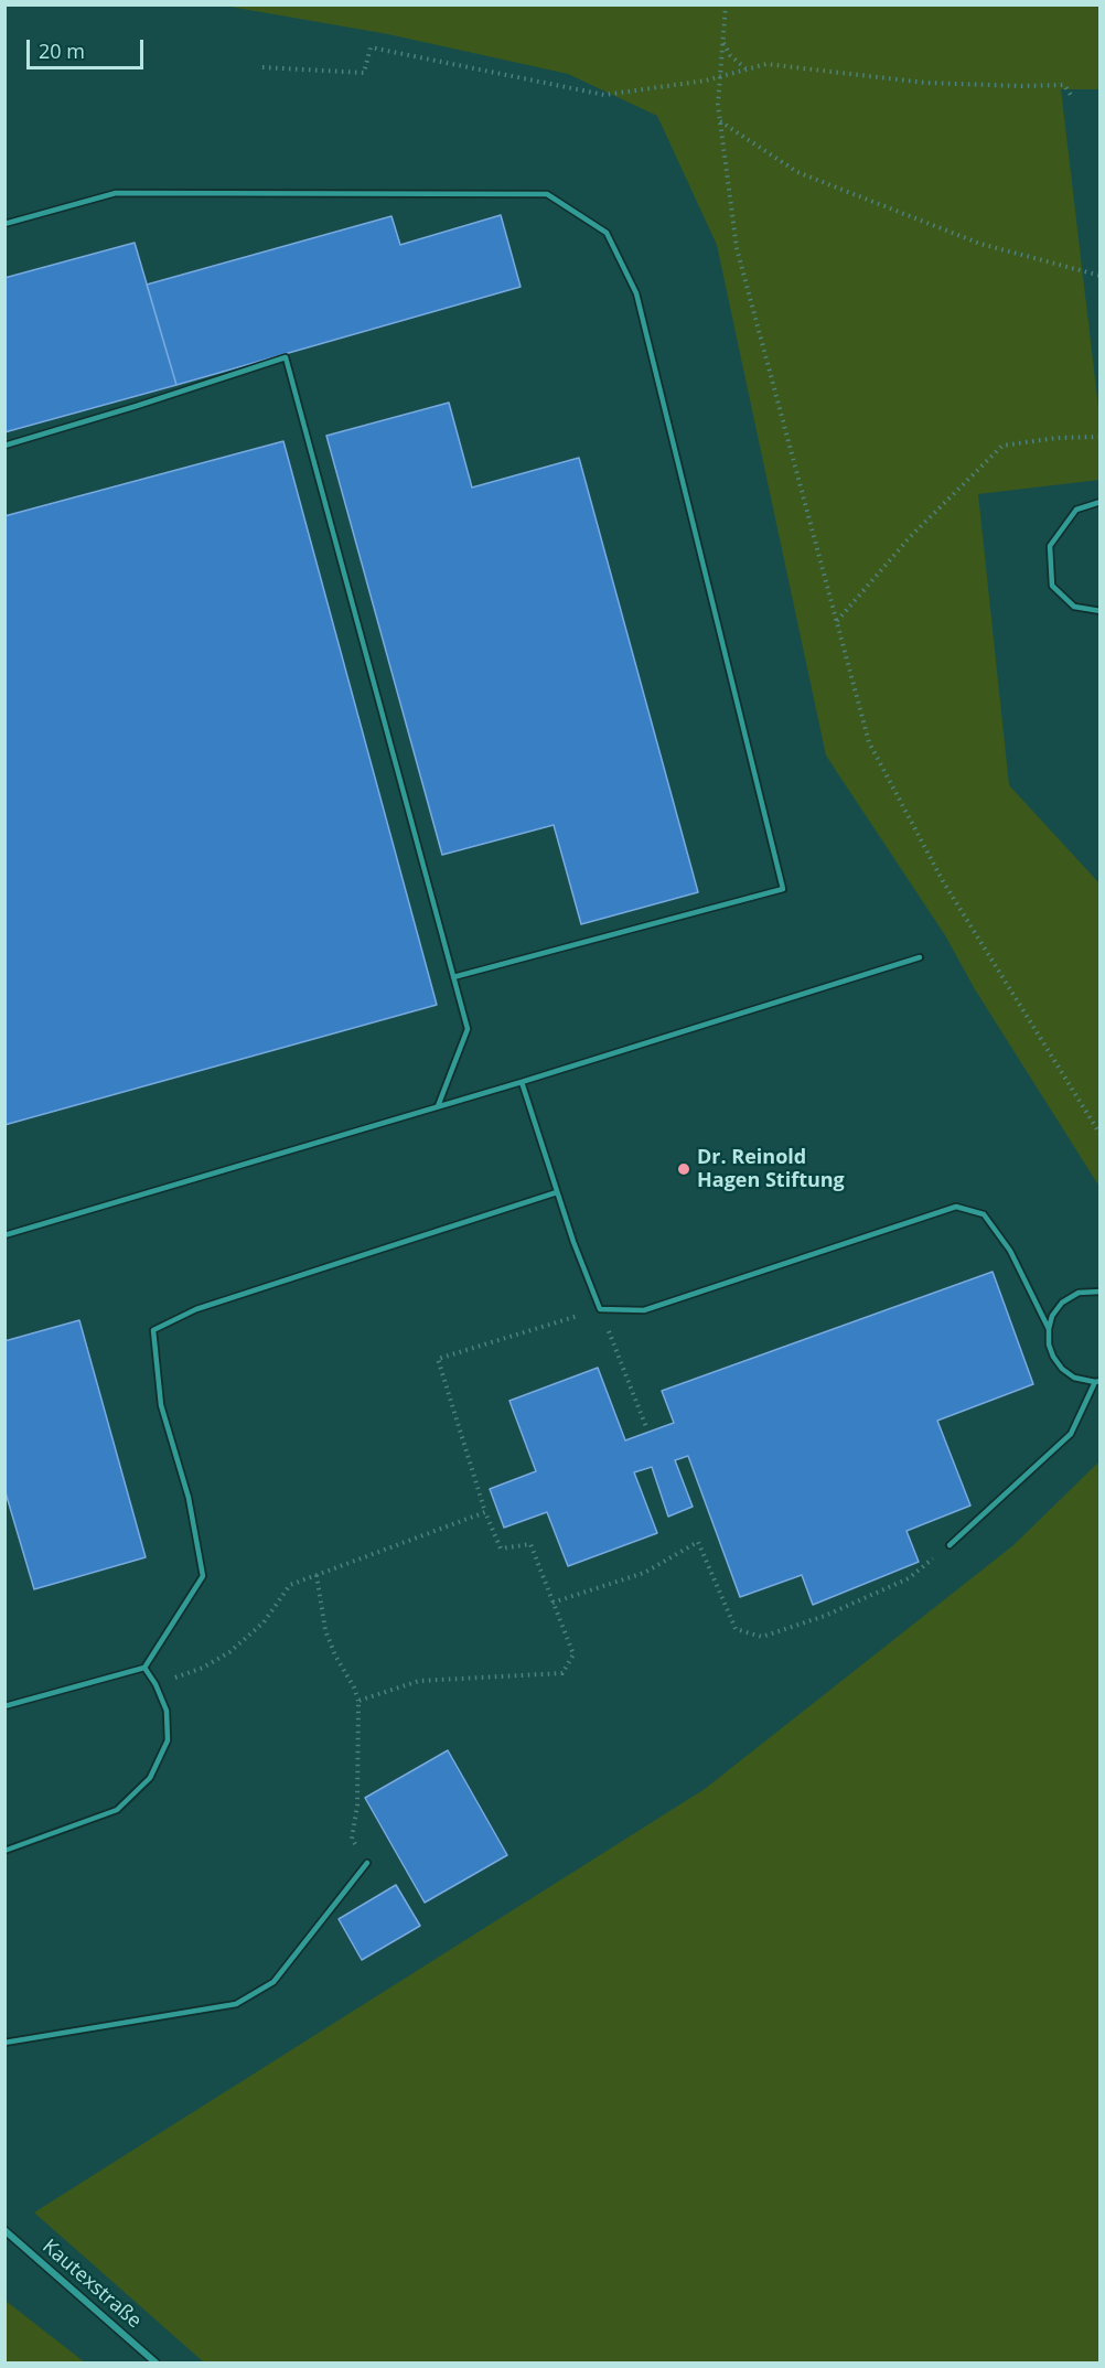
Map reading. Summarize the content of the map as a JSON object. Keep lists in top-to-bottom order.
{
  "streets": {
    "street": ["Kautexstraße"]
  },
  "places": ["Dr. Reinold Hagen Stiftung"],
  "scale_bar": "20 m"
}
